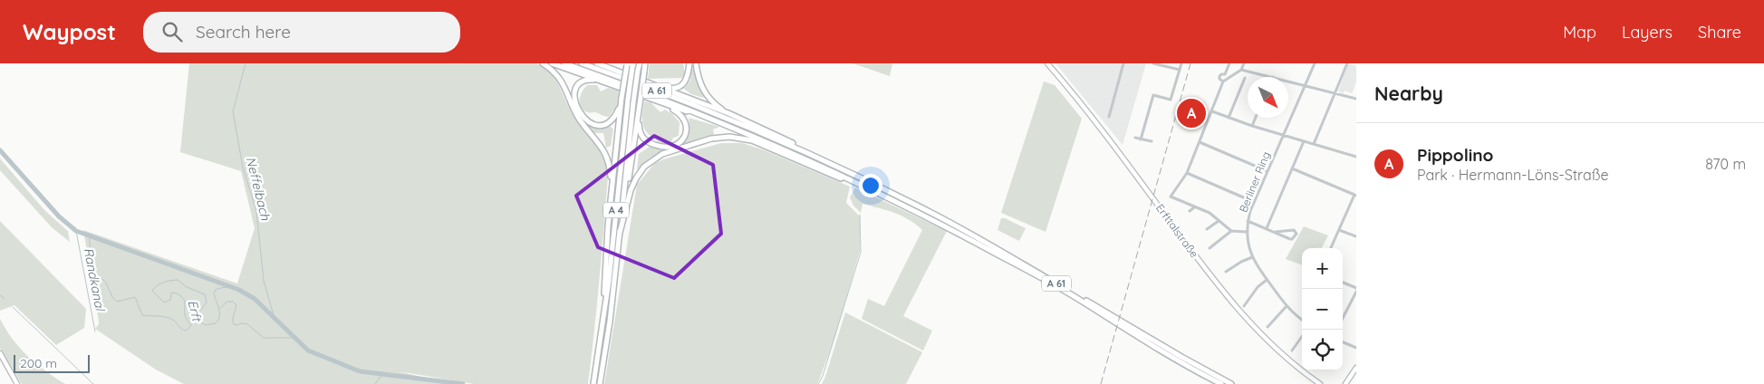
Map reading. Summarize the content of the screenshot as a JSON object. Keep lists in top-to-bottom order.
{
  "streets": {
    "highway": ["A 61", "A 4"],
    "main road": ["Erfttalstraße"],
    "street": ["Berliner Ring"]
  },
  "water": ["Neffelbach", "Randkanal", "Erft"],
  "scale_bar": "200 m",
  "north": "bottom right",
  "page": {
    "header": "Waypost",
    "search": "Search here",
    "nav": ["Map", "Layers", "Share"],
    "heading": "Nearby",
    "pins": "A",
    "list": [
      {
        "mark": "A",
        "name": "Pippolino",
        "note": "Park · Hermann-Löns-Straße",
        "value": "870 m"
      }
    ],
    "map_buttons": ["+", "−"],
    "scale": "200 m"
  }
}
